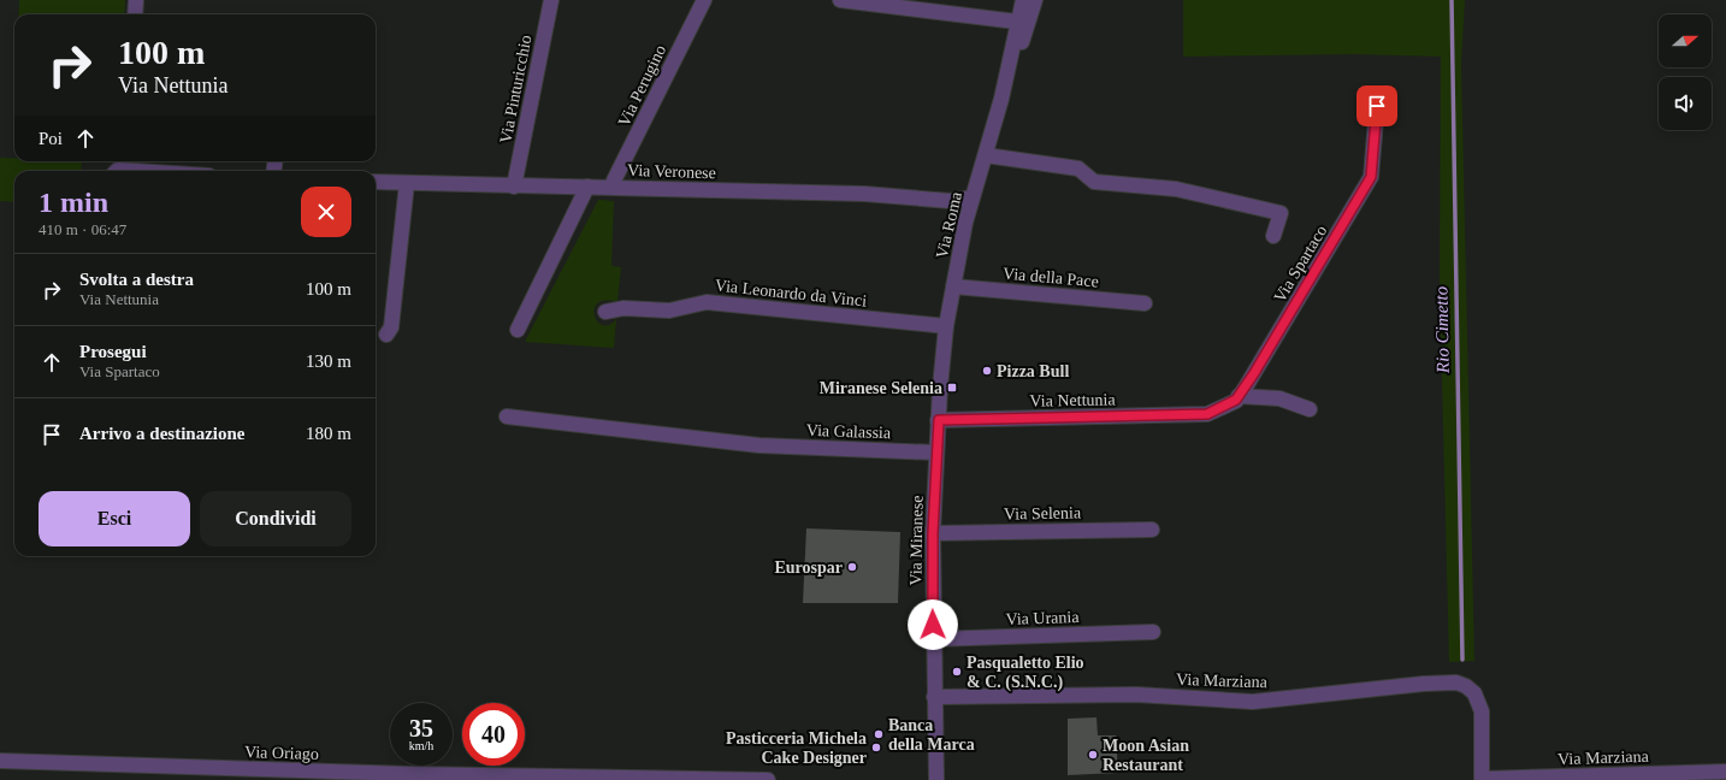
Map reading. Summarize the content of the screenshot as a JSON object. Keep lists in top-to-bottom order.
{
  "streets": {
    "street": [
      "Via Perugino",
      "Via Pinturicchio",
      "Via Veronese",
      "Via Roma",
      "Via Spartaco",
      "Via della Pace",
      "Via Leonardo da Vinci",
      "Via Nettunia",
      "Via Galassia",
      "Via Selenia",
      "Via Miranese",
      "Via Urania",
      "Via Marziana",
      "Via Oriago"
    ]
  },
  "crossings": [
    ["Via Perugino", "Via Veronese"],
    ["Via Pinturicchio", "Via Veronese"],
    ["Via Veronese", "Via Roma"],
    ["Via Roma", "Via della Pace"],
    ["Via Roma", "Via Leonardo da Vinci"],
    ["Via Roma", "Via Miranese"],
    ["Via Spartaco", "Via Nettunia"],
    ["Via Nettunia", "Via Miranese"],
    ["Via Galassia", "Via Miranese"],
    ["Via Selenia", "Via Miranese"],
    ["Via Miranese", "Via Urania"],
    ["Via Miranese", "Via Marziana"]
  ],
  "water": ["Rio Cimetto"],
  "places": {
    "other": [
      "Pizza Bull",
      "Eurospar",
      "Pasqualetto Elio & C. (S.N.C.)",
      "Banca della Marca",
      "Pasticceria Michela Cake Designer",
      "Moon Asian Restaurant"
    ],
    "transit": ["Miranese Selenia"]
  },
  "north": "right",
  "page": {
    "turn": ["100 m", "Via Nettunia"],
    "then": "Poi",
    "heading": ["1 min", "410 m · 06:47"],
    "list": [
      {
        "name": "Svolta a destra",
        "note": "Via Nettunia",
        "value": "100 m"
      },
      {
        "name": "Prosegui",
        "note": "Via Spartaco",
        "value": "130 m"
      },
      {
        "name": "Arrivo a destinazione",
        "value": "180 m"
      }
    ],
    "buttons": ["Esci", "Condividi"],
    "speed": "35 km/h",
    "limit": "40"
  }
}
